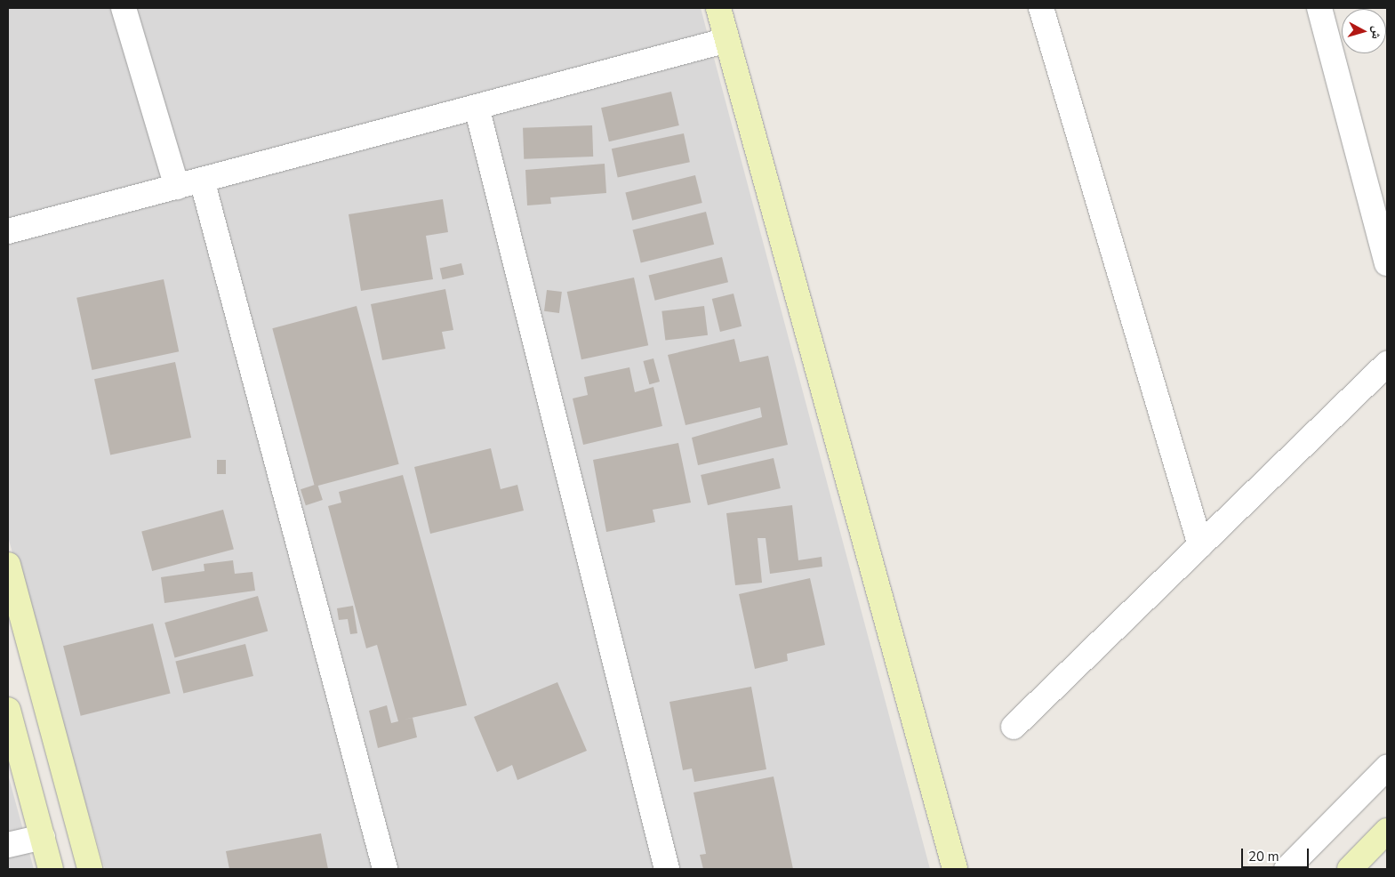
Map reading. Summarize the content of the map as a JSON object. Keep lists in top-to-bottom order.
{
  "scale_bar": "20 m",
  "north": "right"
}
